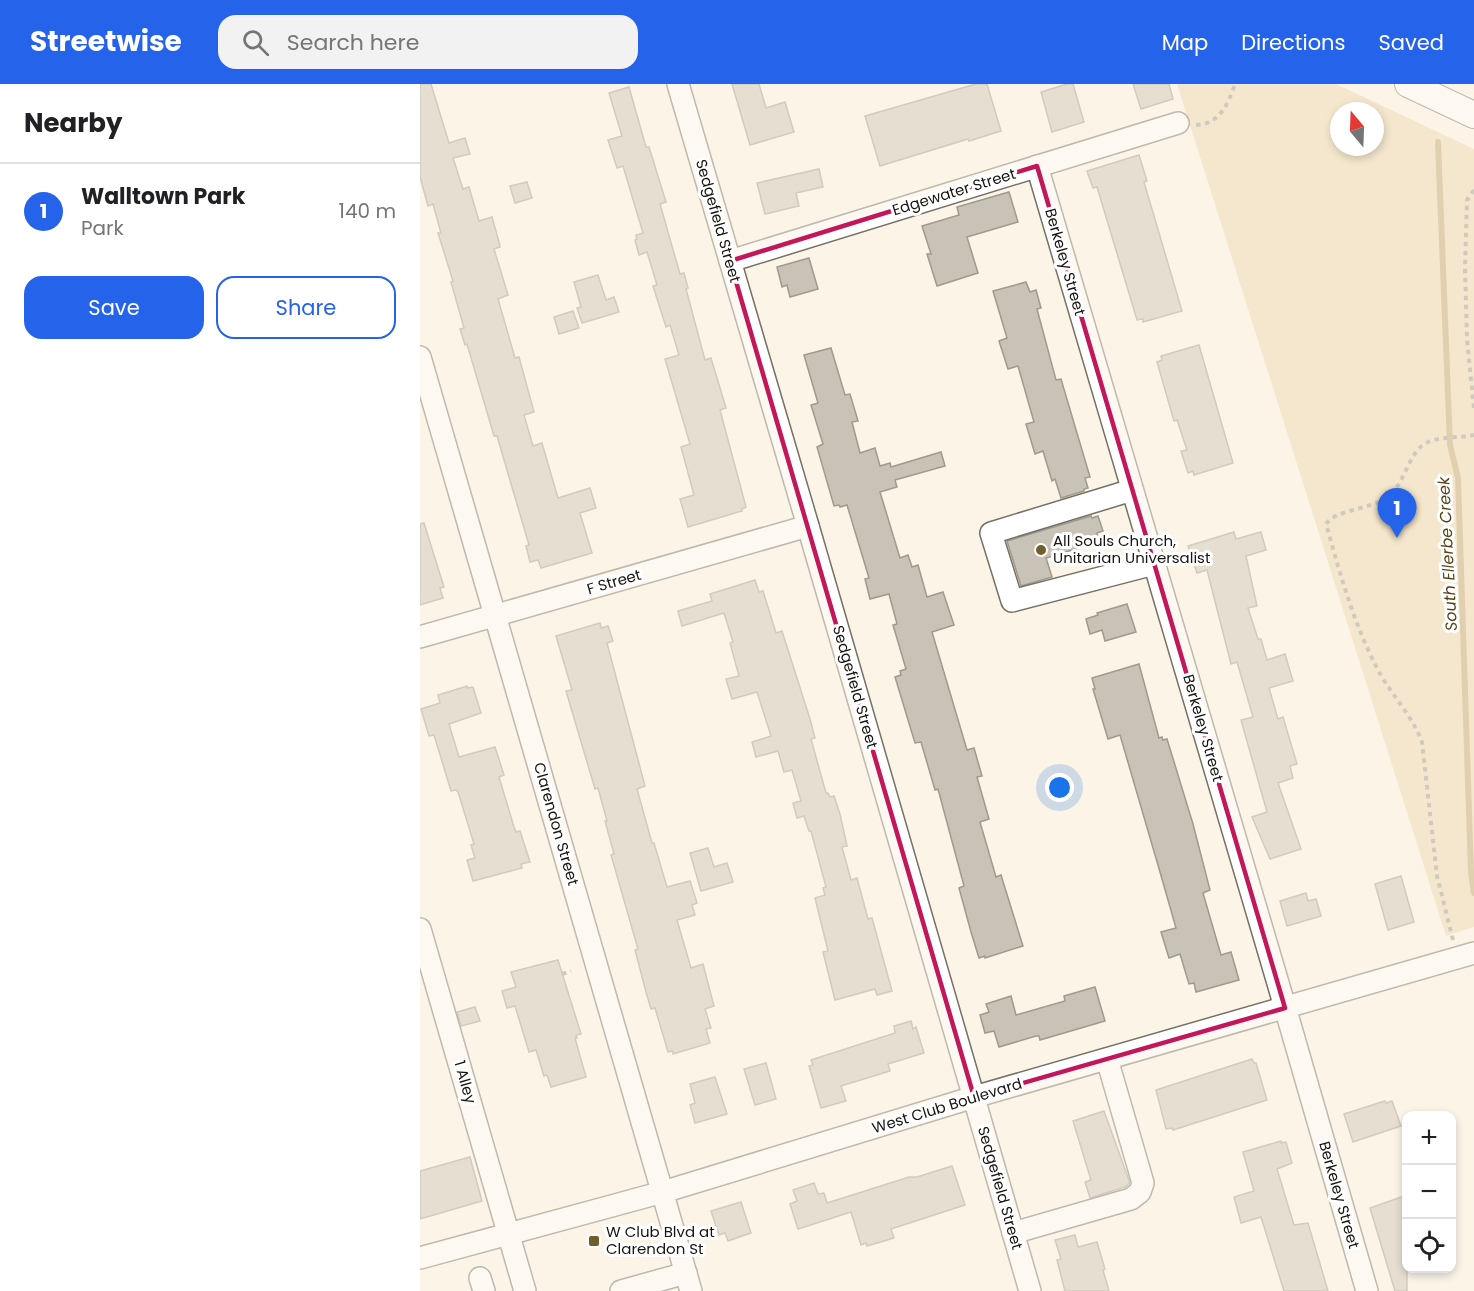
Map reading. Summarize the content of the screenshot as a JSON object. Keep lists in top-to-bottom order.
{
  "streets": {
    "street": [
      "Edgewater Street",
      "Sedgefield Street",
      "Berkeley Street",
      "F Street",
      "Clarendon Street",
      "1 Alley",
      "West Club Boulevard"
    ]
  },
  "crossings": [
    ["Edgewater Street", "Sedgefield Street"],
    ["Edgewater Street", "Berkeley Street"],
    ["Sedgefield Street", "F Street"],
    ["Sedgefield Street", "West Club Boulevard"],
    ["Berkeley Street", "West Club Boulevard"],
    ["F Street", "Clarendon Street"],
    ["Clarendon Street", "West Club Boulevard"],
    ["1 Alley", "West Club Boulevard"]
  ],
  "water": ["South Ellerbe Creek"],
  "places": {
    "other": ["All Souls Church, Unitarian Universalist"],
    "transit": ["W Club Blvd at Clarendon St"]
  },
  "north": "top",
  "page": {
    "header": "Streetwise",
    "search": "Search here",
    "nav": ["Map", "Directions", "Saved"],
    "heading": "Nearby",
    "list": [
      {
        "mark": "1",
        "name": "Walltown Park",
        "note": "Park",
        "value": "140 m"
      }
    ],
    "buttons": ["Save", "Share"],
    "pins": "1",
    "map_buttons": ["+", "−"]
  }
}
